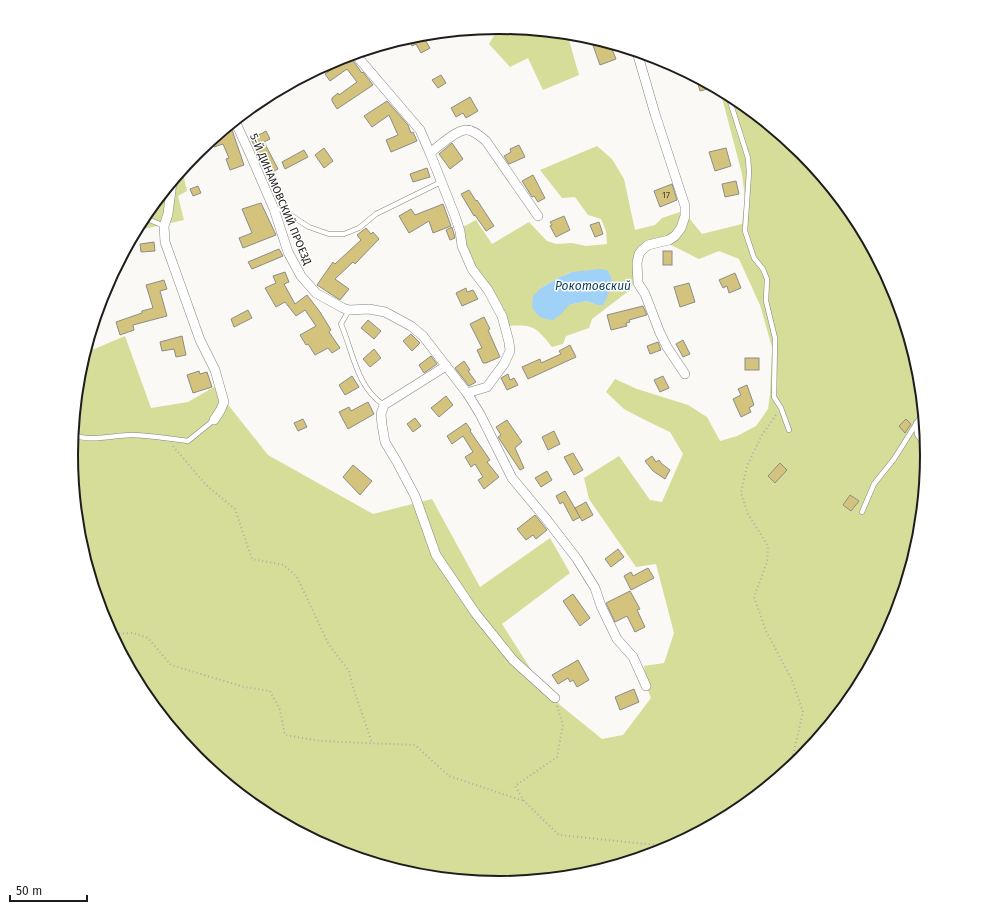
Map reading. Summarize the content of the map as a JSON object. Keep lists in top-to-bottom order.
{
  "streets": {
    "street": ["5-Й ДИНАМОВСКИЙ ПРОЕЗД"]
  },
  "water": ["Рокотовский"],
  "house_numbers": ["17"],
  "scale_bar": "50 m"
}
